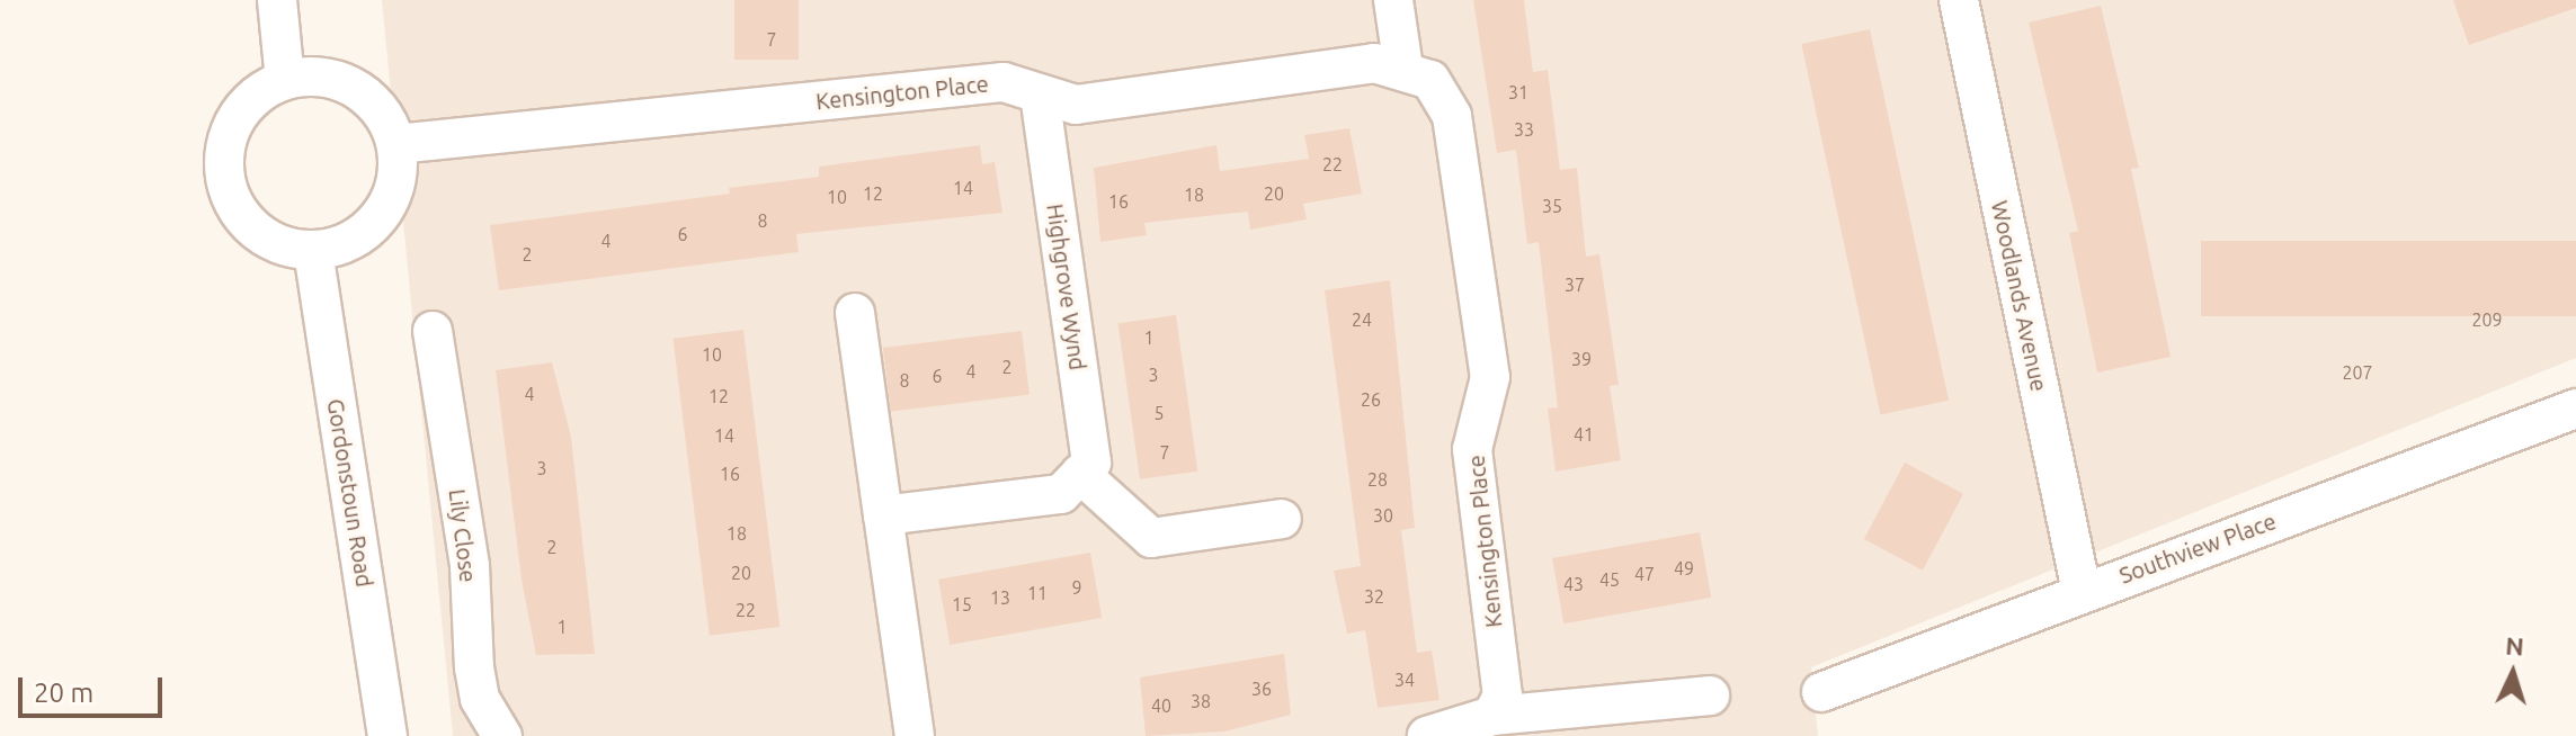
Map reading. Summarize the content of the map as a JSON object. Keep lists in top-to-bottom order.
{
  "streets": {
    "street": [
      "Kensington Place",
      "Highgrove Wynd",
      "Woodlands Avenue",
      "Gordonstoun Road",
      "Lily Close",
      "Southview Place"
    ]
  },
  "crossings": [
    ["Kensington Place", "Highgrove Wynd"],
    ["Kensington Place", "Gordonstoun Road"],
    ["Woodlands Avenue", "Southview Place"]
  ],
  "house_numbers": [
    "7",
    "31",
    "33",
    "22",
    "14",
    "12",
    "20",
    "18",
    "10",
    "16",
    "35",
    "8",
    "6",
    "4",
    "2",
    "37",
    "24",
    "209",
    "1",
    "10",
    "39",
    "2",
    "4",
    "207",
    "3",
    "6",
    "8",
    "4",
    "12",
    "26",
    "5",
    "41",
    "14",
    "7",
    "3",
    "16",
    "28",
    "30",
    "18",
    "2",
    "49",
    "20",
    "47",
    "45",
    "43",
    "9",
    "11",
    "32",
    "13",
    "15",
    "22",
    "1",
    "34",
    "36",
    "38",
    "40"
  ],
  "scale_bar": "20 m",
  "north": "top"
}
